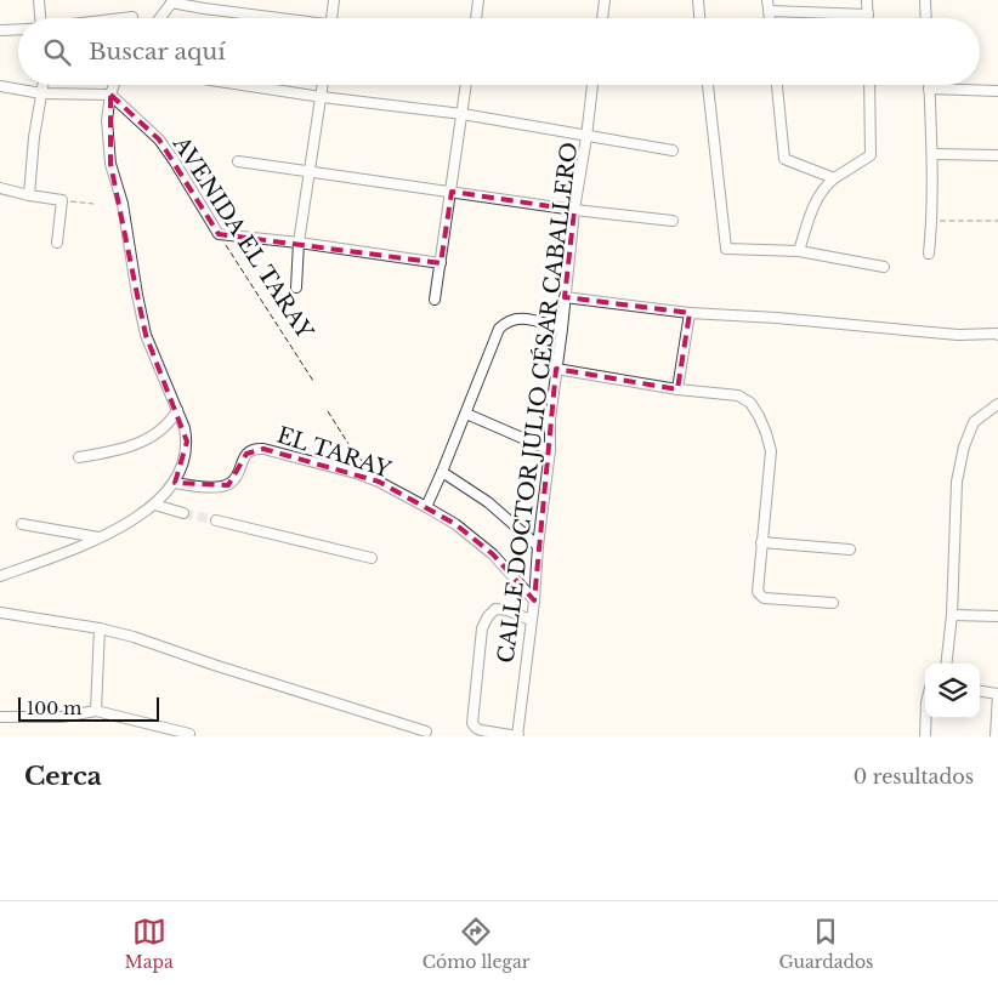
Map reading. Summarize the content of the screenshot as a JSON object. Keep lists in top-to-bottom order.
{
  "streets": {
    "street": ["AVENIDA EL TARAY", "CALLE DOCTOR JULIO CÉSAR CABALLERO", "EL TARAY"]
  },
  "crossings": [
    ["CALLE DOCTOR JULIO CÉSAR CABALLERO", "EL TARAY"]
  ],
  "scale_bar": "100 m",
  "page": {
    "search": "Buscar aquí",
    "scale": "100 m",
    "heading": ["Cerca", "0 resultados"],
    "nav": ["Mapa", "Cómo llegar", "Guardados"]
  }
}
